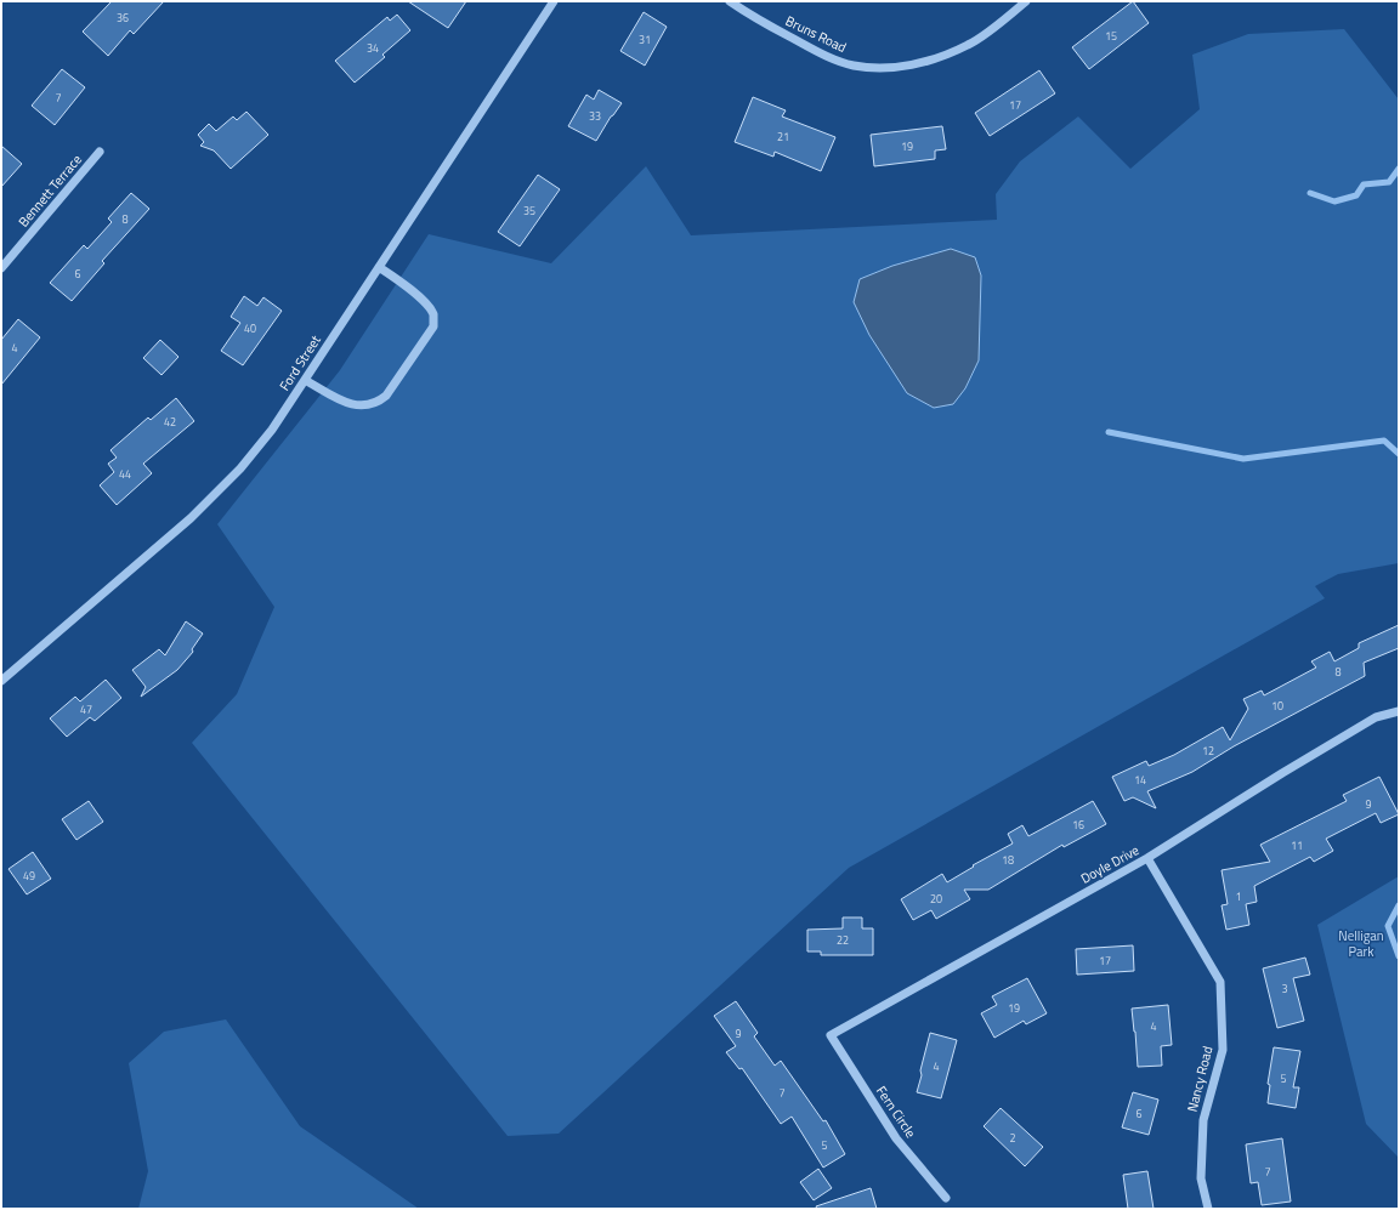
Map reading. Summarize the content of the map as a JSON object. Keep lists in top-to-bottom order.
{
  "streets": {
    "street": [
      "Bruns Road",
      "Bennett Terrace",
      "Ford Street",
      "Doyle Drive",
      "Nancy Road",
      "Fern Circle"
    ]
  },
  "crossings": [
    ["Doyle Drive", "Nancy Road"],
    ["Doyle Drive", "Fern Circle"]
  ],
  "parks": ["Nelligan Park"],
  "house_numbers": [
    "36",
    "15",
    "31",
    "34",
    "7",
    "17",
    "33",
    "21",
    "19",
    "35",
    "8",
    "6",
    "40",
    "4",
    "42",
    "44",
    "8",
    "10",
    "47",
    "12",
    "14",
    "9",
    "16",
    "11",
    "18",
    "49",
    "1",
    "20",
    "22",
    "17",
    "3",
    "19",
    "4",
    "9",
    "4",
    "5",
    "7",
    "6",
    "2",
    "5",
    "7"
  ]
}
